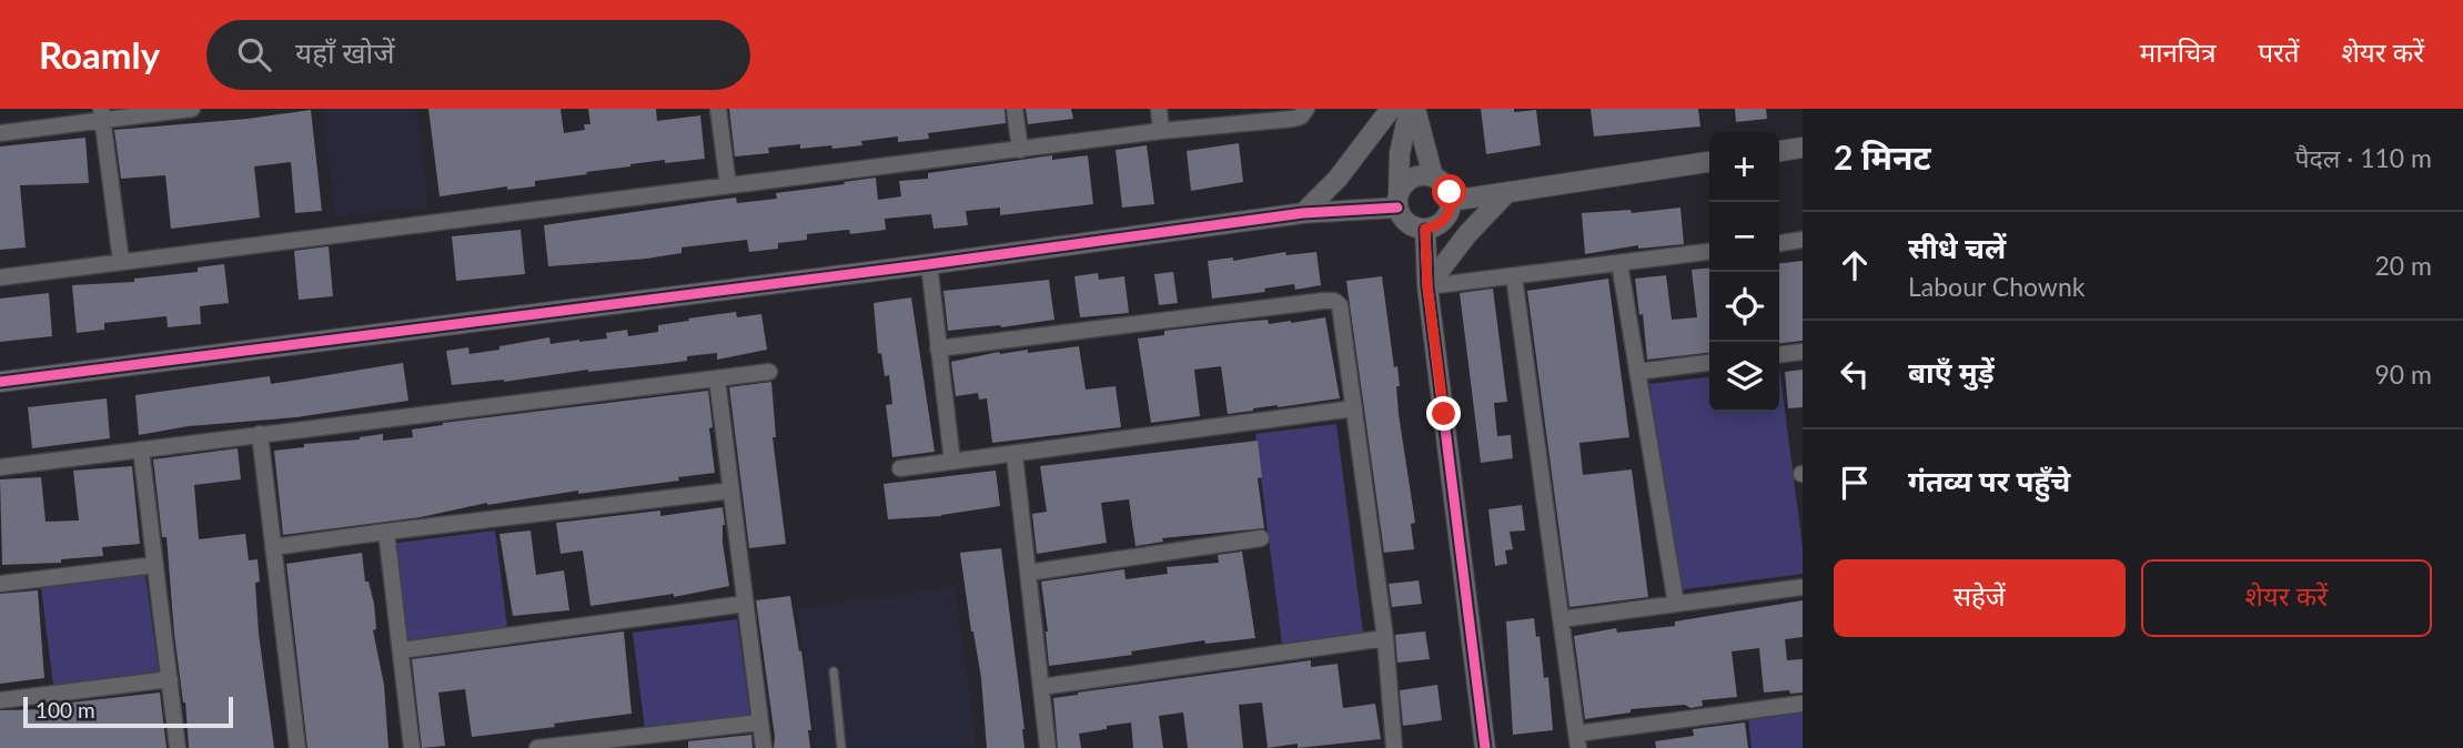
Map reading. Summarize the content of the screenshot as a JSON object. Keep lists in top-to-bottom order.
{
  "scale_bar": "100 m",
  "page": {
    "header": "Roamly",
    "search": "यहाँ खोजें",
    "nav": ["मानचित्र", "परतें", "शेयर करें"],
    "heading": ["2 मिनट", "पैदल · 110 m"],
    "map_buttons": ["+", "−"],
    "list": [
      ["सीधे चलें", "Labour Chownk", "20 m"],
      ["बाएँ मुड़ें", "90 m"],
      "गंतव्य पर पहुँचे"
    ],
    "buttons": ["सहेजें", "शेयर करें"],
    "scale": "100 m"
  }
}
